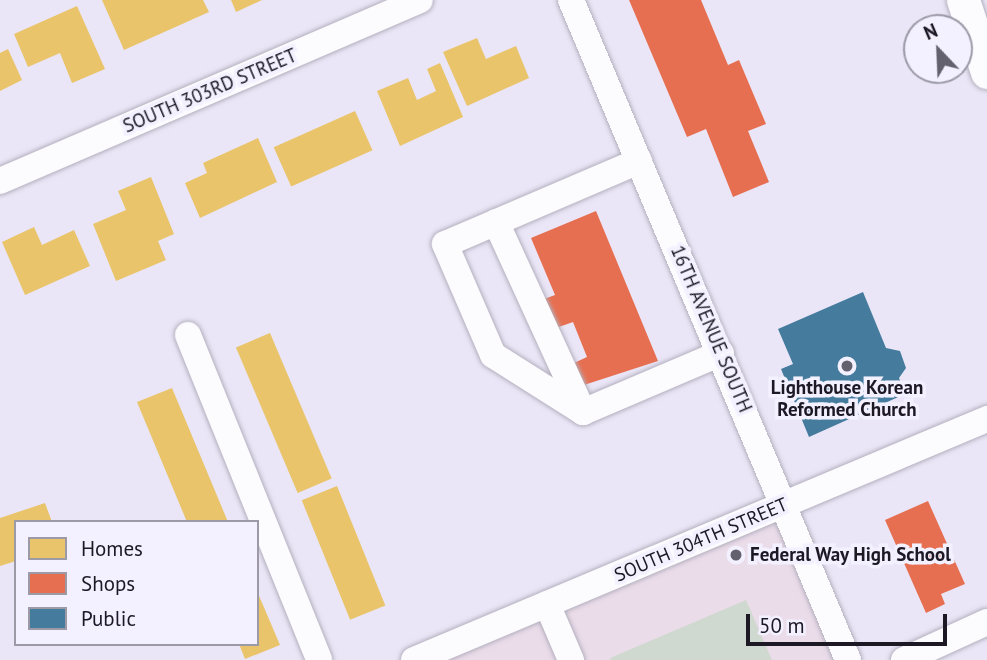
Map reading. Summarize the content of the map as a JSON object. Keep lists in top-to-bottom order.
{
  "streets": {
    "street": ["SOUTH 303RD STREET", "16TH AVENUE SOUTH", "SOUTH 304TH STREET"]
  },
  "crossings": [
    ["16TH AVENUE SOUTH", "SOUTH 304TH STREET"]
  ],
  "places": ["Lighthouse Korean Reformed Church", "Federal Way High School"],
  "legend": ["Homes", "Shops", "Public"],
  "scale_bar": "50 m",
  "north": "top left"
}
